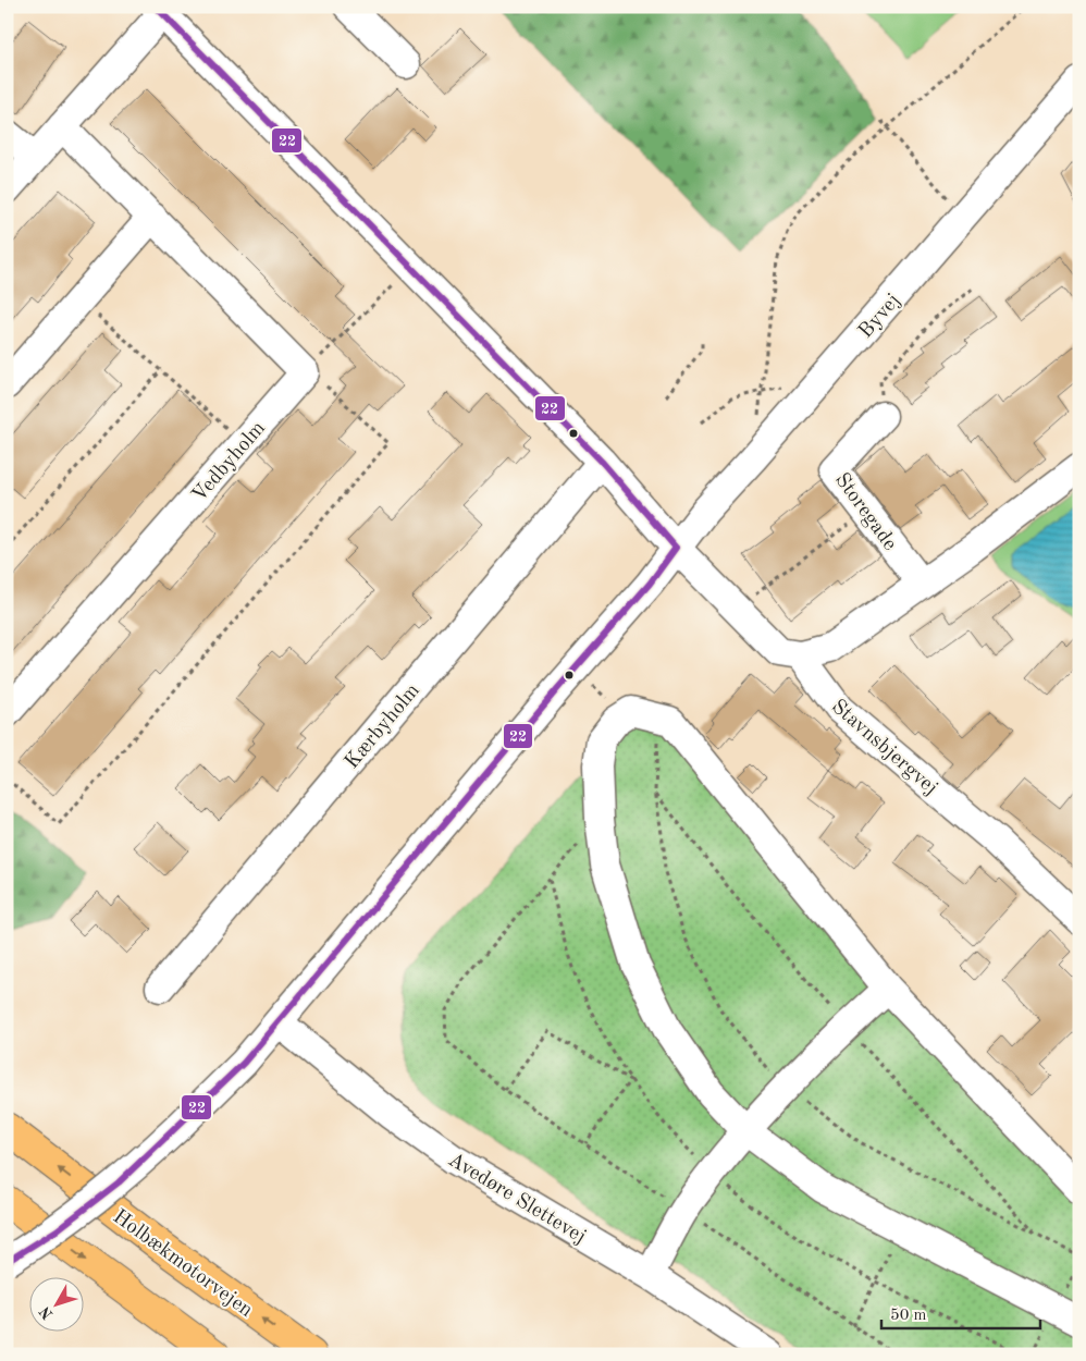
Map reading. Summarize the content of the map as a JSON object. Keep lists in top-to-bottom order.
{
  "streets": {
    "highway": ["Holbækmotorvejen"],
    "street": [
      "Byvej",
      "Vedbyholm",
      "Storegade",
      "Kærbyholm",
      "Stavnsbjergvej",
      "Avedøre Slettevej"
    ]
  },
  "crossings": [
    ["Byvej", "Avedøre Slettevej"]
  ],
  "lines": ["transit line 22"],
  "scale_bar": "50 m",
  "north": "bottom left"
}
